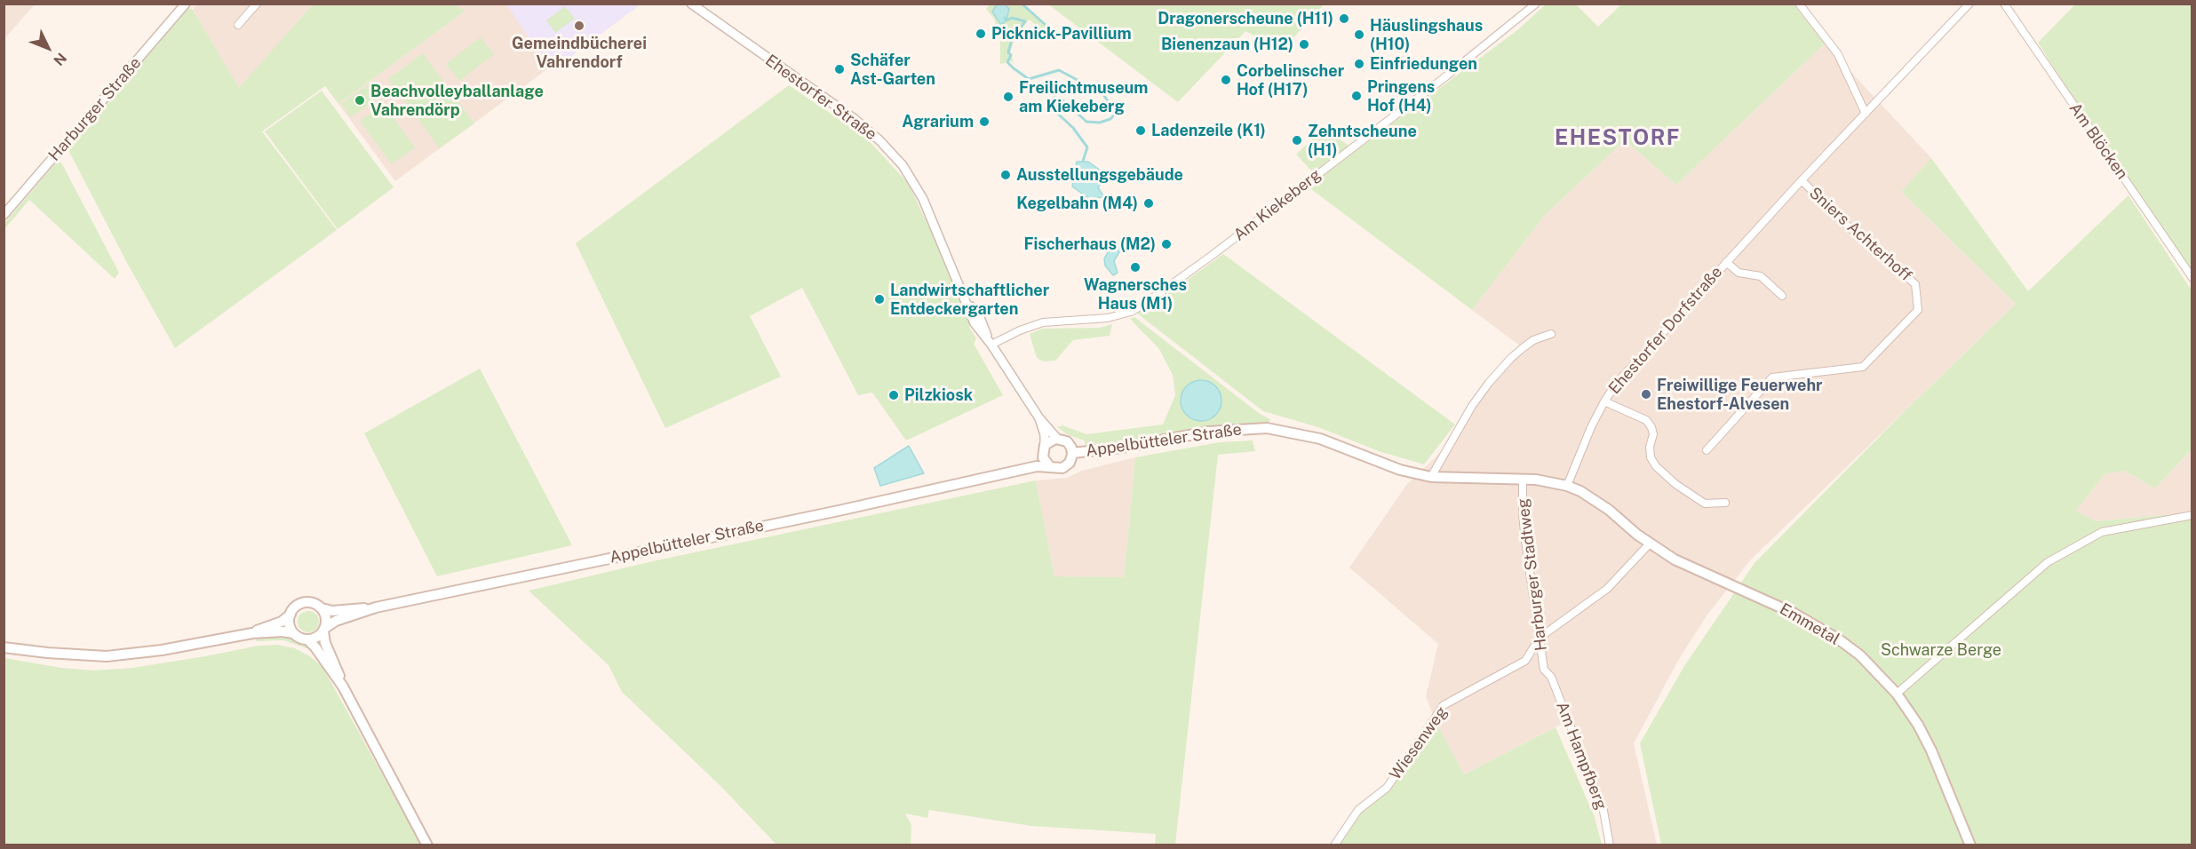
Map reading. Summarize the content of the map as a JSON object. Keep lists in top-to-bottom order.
{
  "streets": {
    "main road": ["Appelbütteler Straße", "Emmetal"],
    "street": [
      "Ehestorfer Straße",
      "Harburger Straße",
      "Am Blöcken",
      "Am Kiekeberg",
      "Sniers Achterhoff",
      "Ehestorfer Dorfstraße",
      "Harburger Stadtweg",
      "Wiesenweg",
      "Am Hampfberg"
    ]
  },
  "crossings": [
    ["Ehestorfer Straße", "Am Kiekeberg"],
    ["Ehestorfer Straße", "Appelbütteler Straße"],
    ["Sniers Achterhoff", "Ehestorfer Dorfstraße"],
    ["Ehestorfer Dorfstraße", "Appelbütteler Straße"],
    ["Ehestorfer Dorfstraße", "Emmetal"],
    ["Appelbütteler Straße", "Harburger Stadtweg"],
    ["Appelbütteler Straße", "Emmetal"],
    ["Harburger Stadtweg", "Wiesenweg"],
    ["Harburger Stadtweg", "Am Hampfberg"]
  ],
  "districts": ["EHESTORF"],
  "parks": ["Schwarze Berge"],
  "places": [
    "Dragonerscheune (H11)",
    "Gemeindbücherei Vahrendorf",
    "Picknick-Pavillium",
    "Häuslingshaus (H10)",
    "Bienenzaun (H12)",
    "Einfriedungen",
    "Schäfer Ast-Garten",
    "Corbelinscher Hof (H17)",
    "Pringens Hof (H4)",
    "Freilichtmuseum am Kiekeberg",
    "Beachvolleyballanlage Vahrendörp",
    "Agrarium",
    "Ladenzeile (K1)",
    "Zehntscheune (H1)",
    "Ausstellungsgebäude",
    "Kegelbahn (M4)",
    "Fischerhaus (M2)",
    "Wagnersches Haus (M1)",
    "Landwirtschaftlicher Entdeckergarten",
    "Freiwillige Feuerwehr Ehestorf-Alvesen",
    "Pilzkiosk"
  ],
  "north": "bottom right"
}
